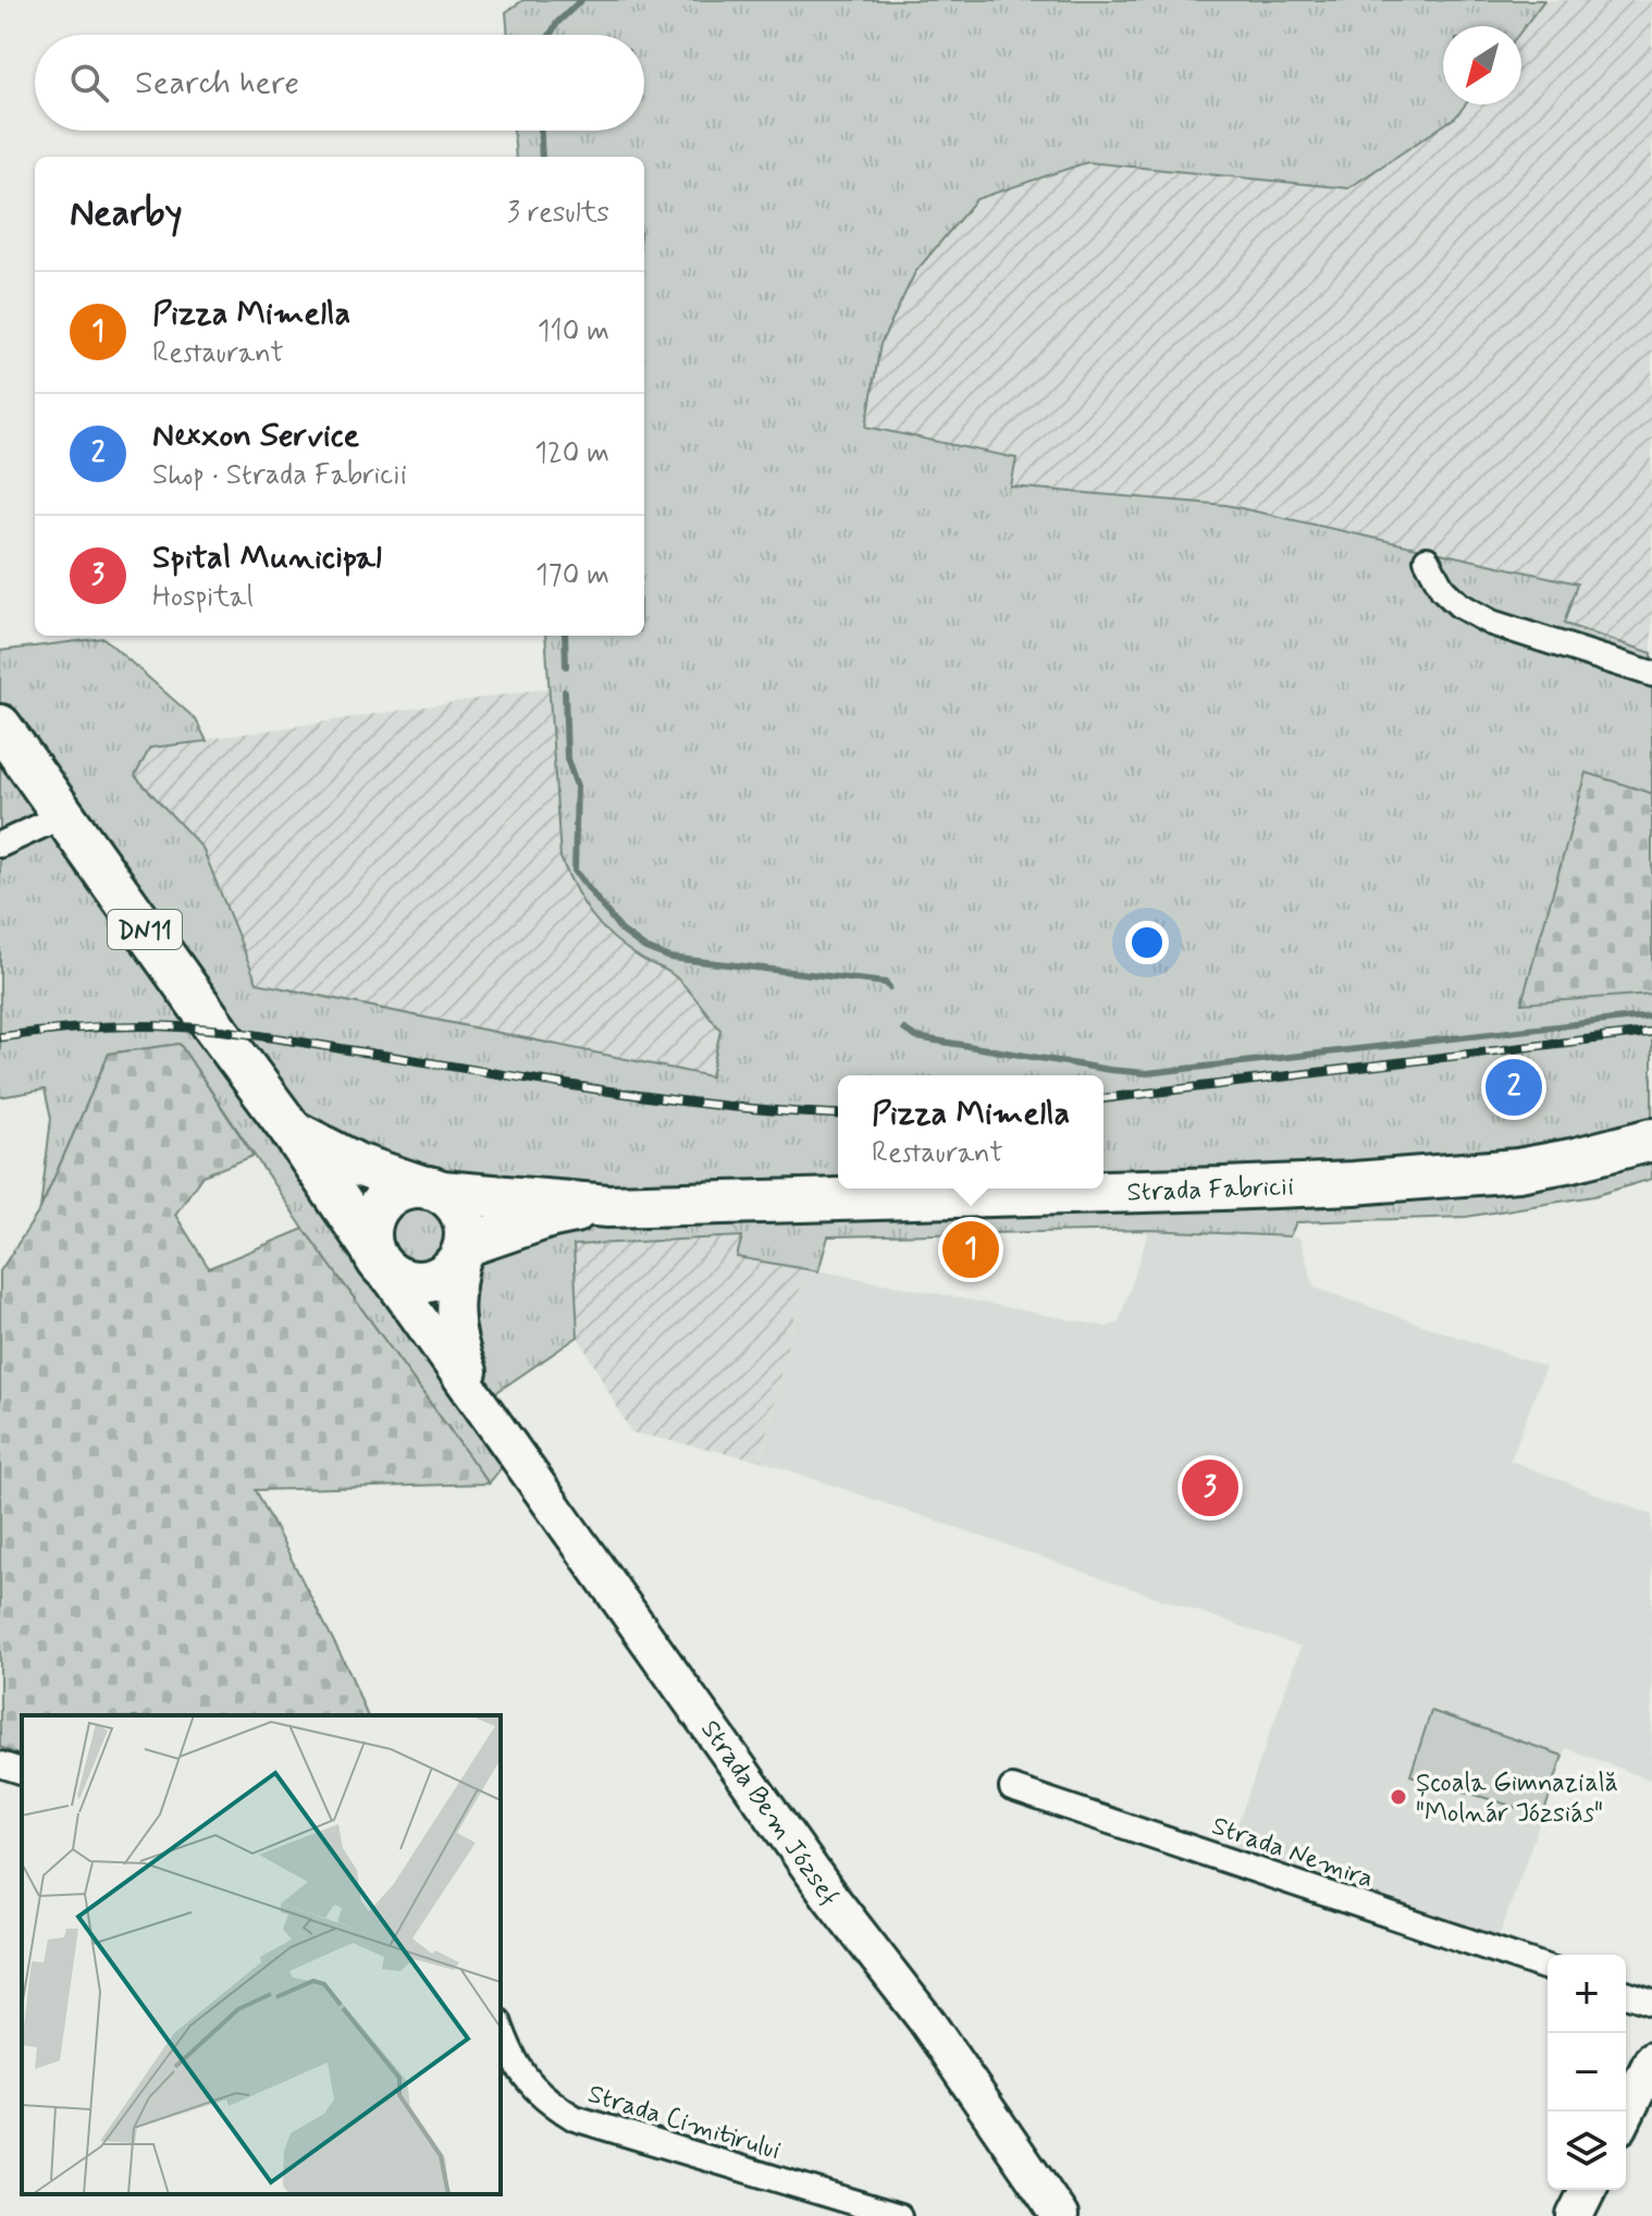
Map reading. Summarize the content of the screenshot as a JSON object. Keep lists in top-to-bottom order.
{
  "streets": {
    "highway": ["DN11", "Strada Fabricii", "Strada Bem József"],
    "street": ["Strada Nemira", "Strada Cimitirului"]
  },
  "crossings": [
    ["DN11", "Strada Fabricii"],
    ["DN11", "Strada Bem József"],
    ["Strada Fabricii", "Strada Bem József"]
  ],
  "places": ["Școala Gimnazială \"Molnár Józsiás\""],
  "north": "bottom left",
  "page": {
    "search": "Search here",
    "heading": ["Nearby", "3 results"],
    "list": [
      {
        "mark": "1",
        "name": "Pizza Mimella",
        "note": "Restaurant",
        "value": "110 m"
      },
      {
        "mark": "2",
        "name": "Nexxon Service",
        "note": "Shop · Strada Fabricii",
        "value": "120 m"
      },
      {
        "mark": "3",
        "name": "Spital Municipal",
        "note": "Hospital",
        "value": "170 m"
      }
    ],
    "pins": ["2", "1", "3"],
    "popup": ["Pizza Mimella", "Restaurant"],
    "map_buttons": ["+", "−"]
  }
}
